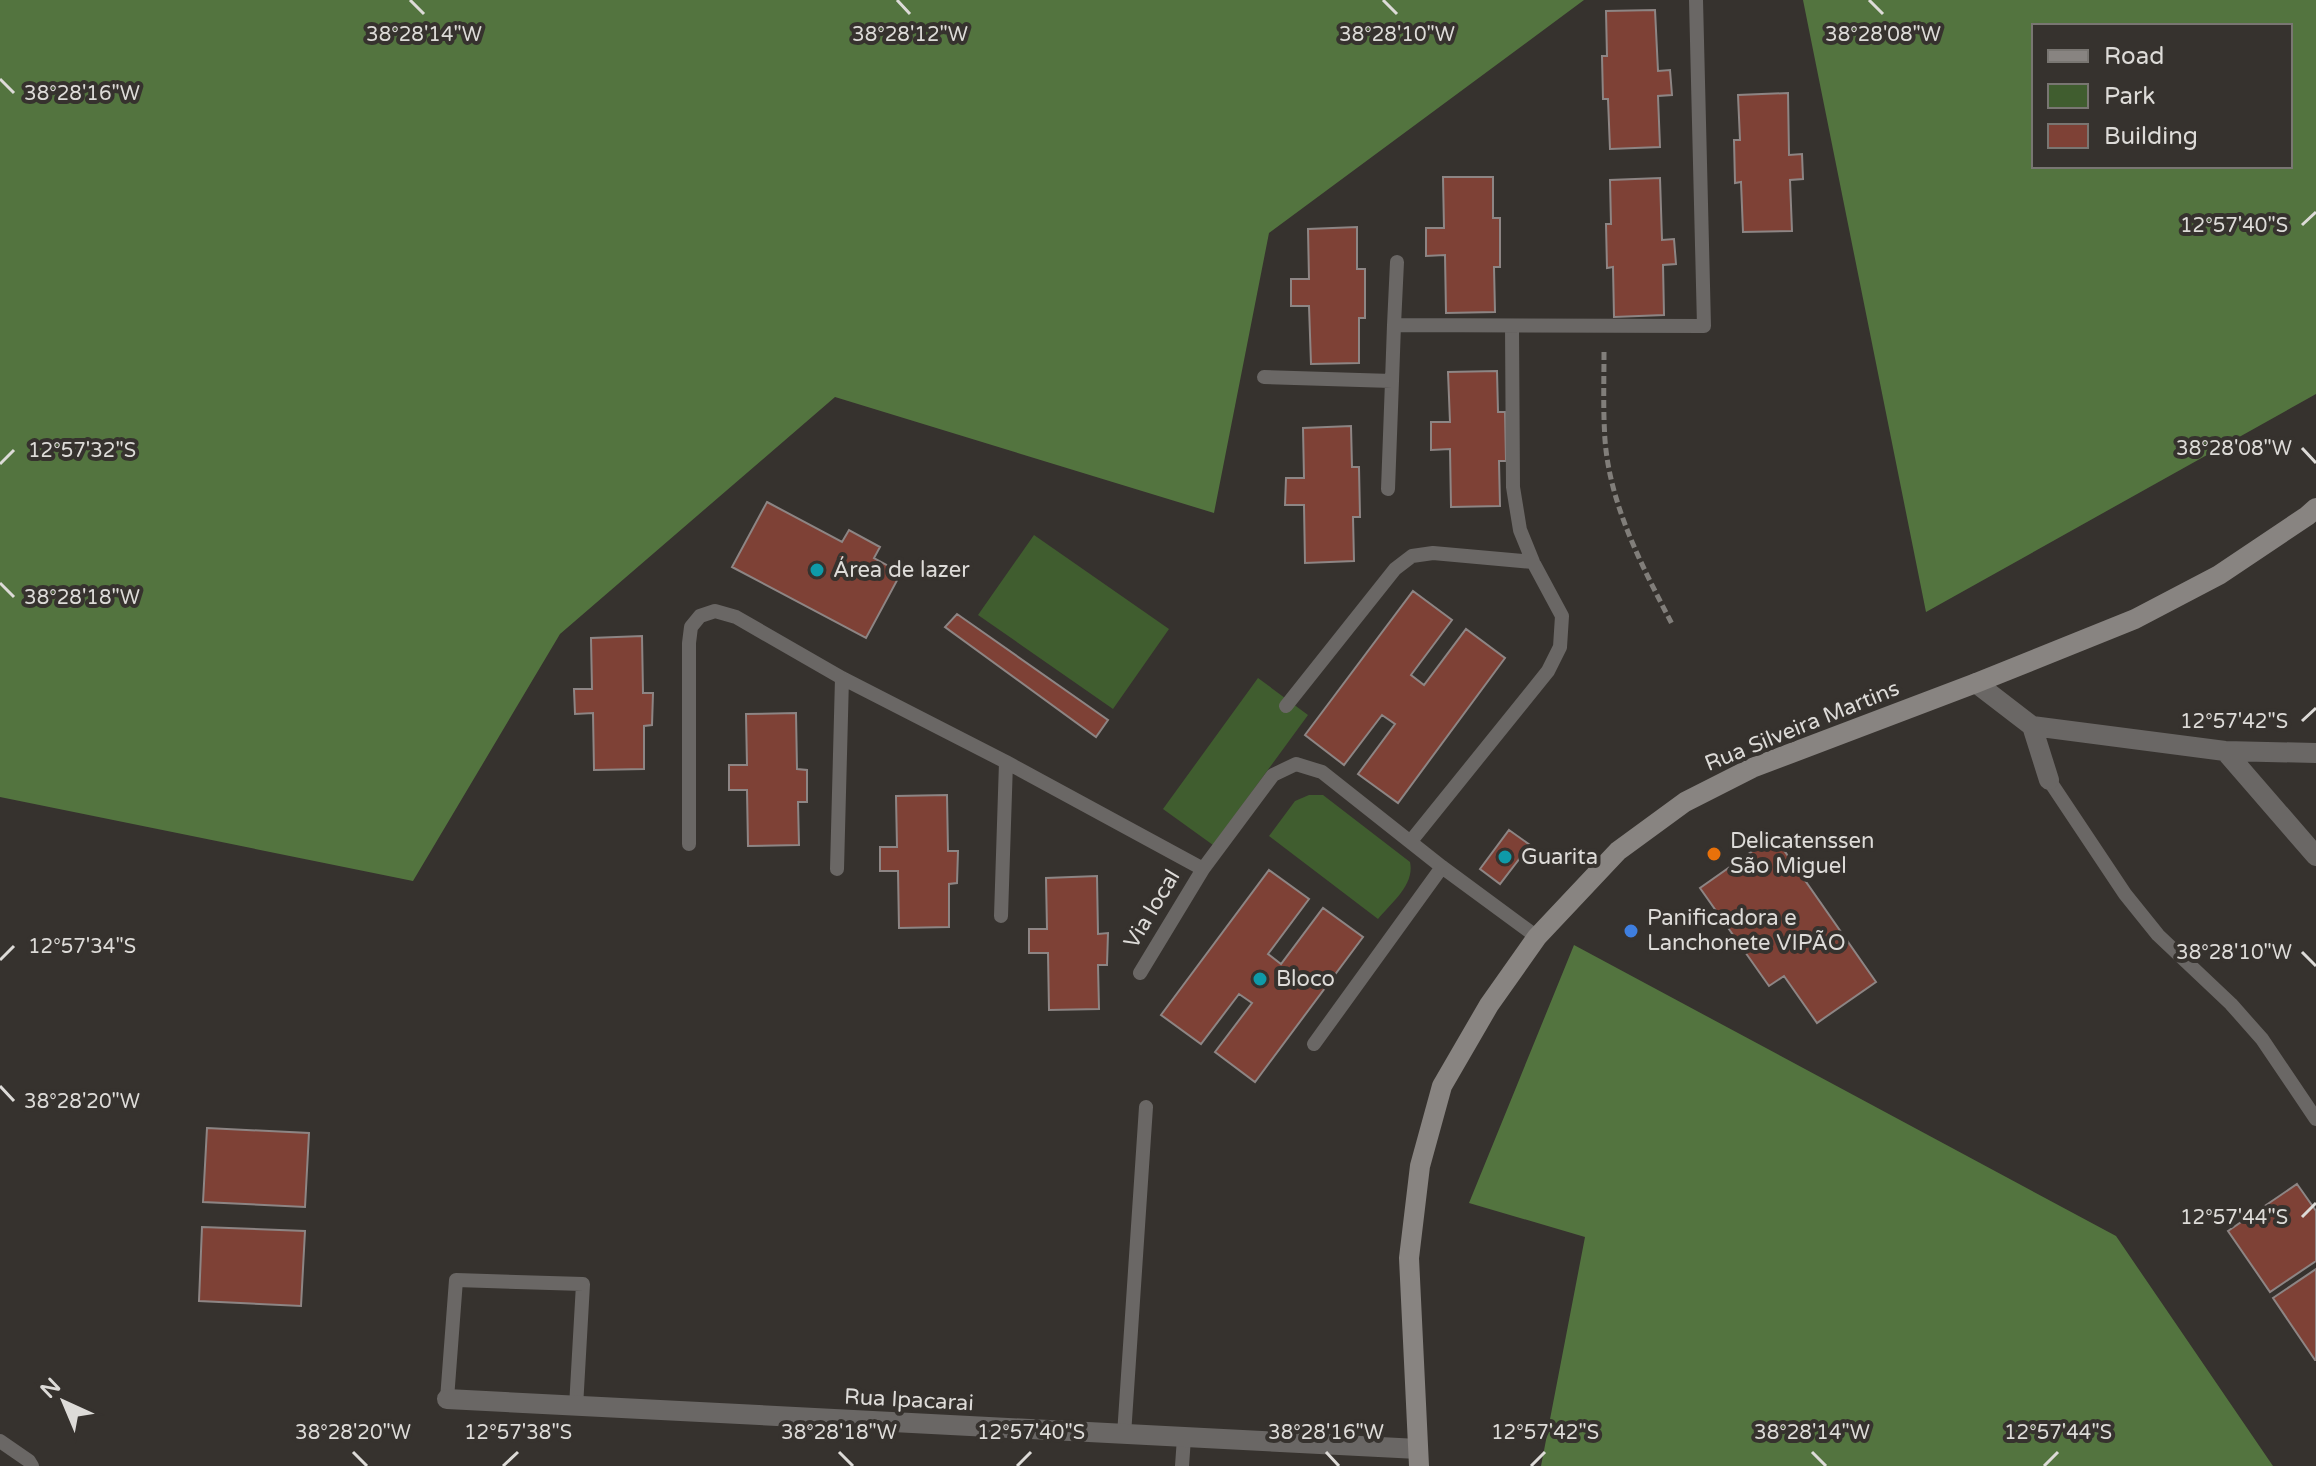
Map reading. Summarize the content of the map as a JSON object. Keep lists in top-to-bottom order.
{
  "streets": {
    "main road": ["Rua Silveira Martins"],
    "street": ["Rua Ipacarai"],
    "lane": ["Via local"]
  },
  "crossings": [
    ["Rua Silveira Martins", "Via local"],
    ["Rua Silveira Martins", "Rua Ipacarai"]
  ],
  "places": [
    "Área de lazer",
    "Delicatenssen São Miguel",
    "Guarita",
    "Panificadora e Lanchonete VIPÃO",
    "Bloco"
  ],
  "legend": ["Road", "Park", "Building"],
  "north": "top left",
  "coordinates": [
    "38°28'08\"W",
    "38°28'14\"W",
    "38°28'12\"W",
    "38°28'10\"W",
    "38°28'16\"W",
    "12°57'40\"S",
    "12°57'32\"S",
    "38°28'18\"W",
    "12°57'42\"S",
    "12°57'34\"S",
    "38°28'20\"W",
    "12°57'44\"S",
    "12°57'38\"S"
  ]
}
